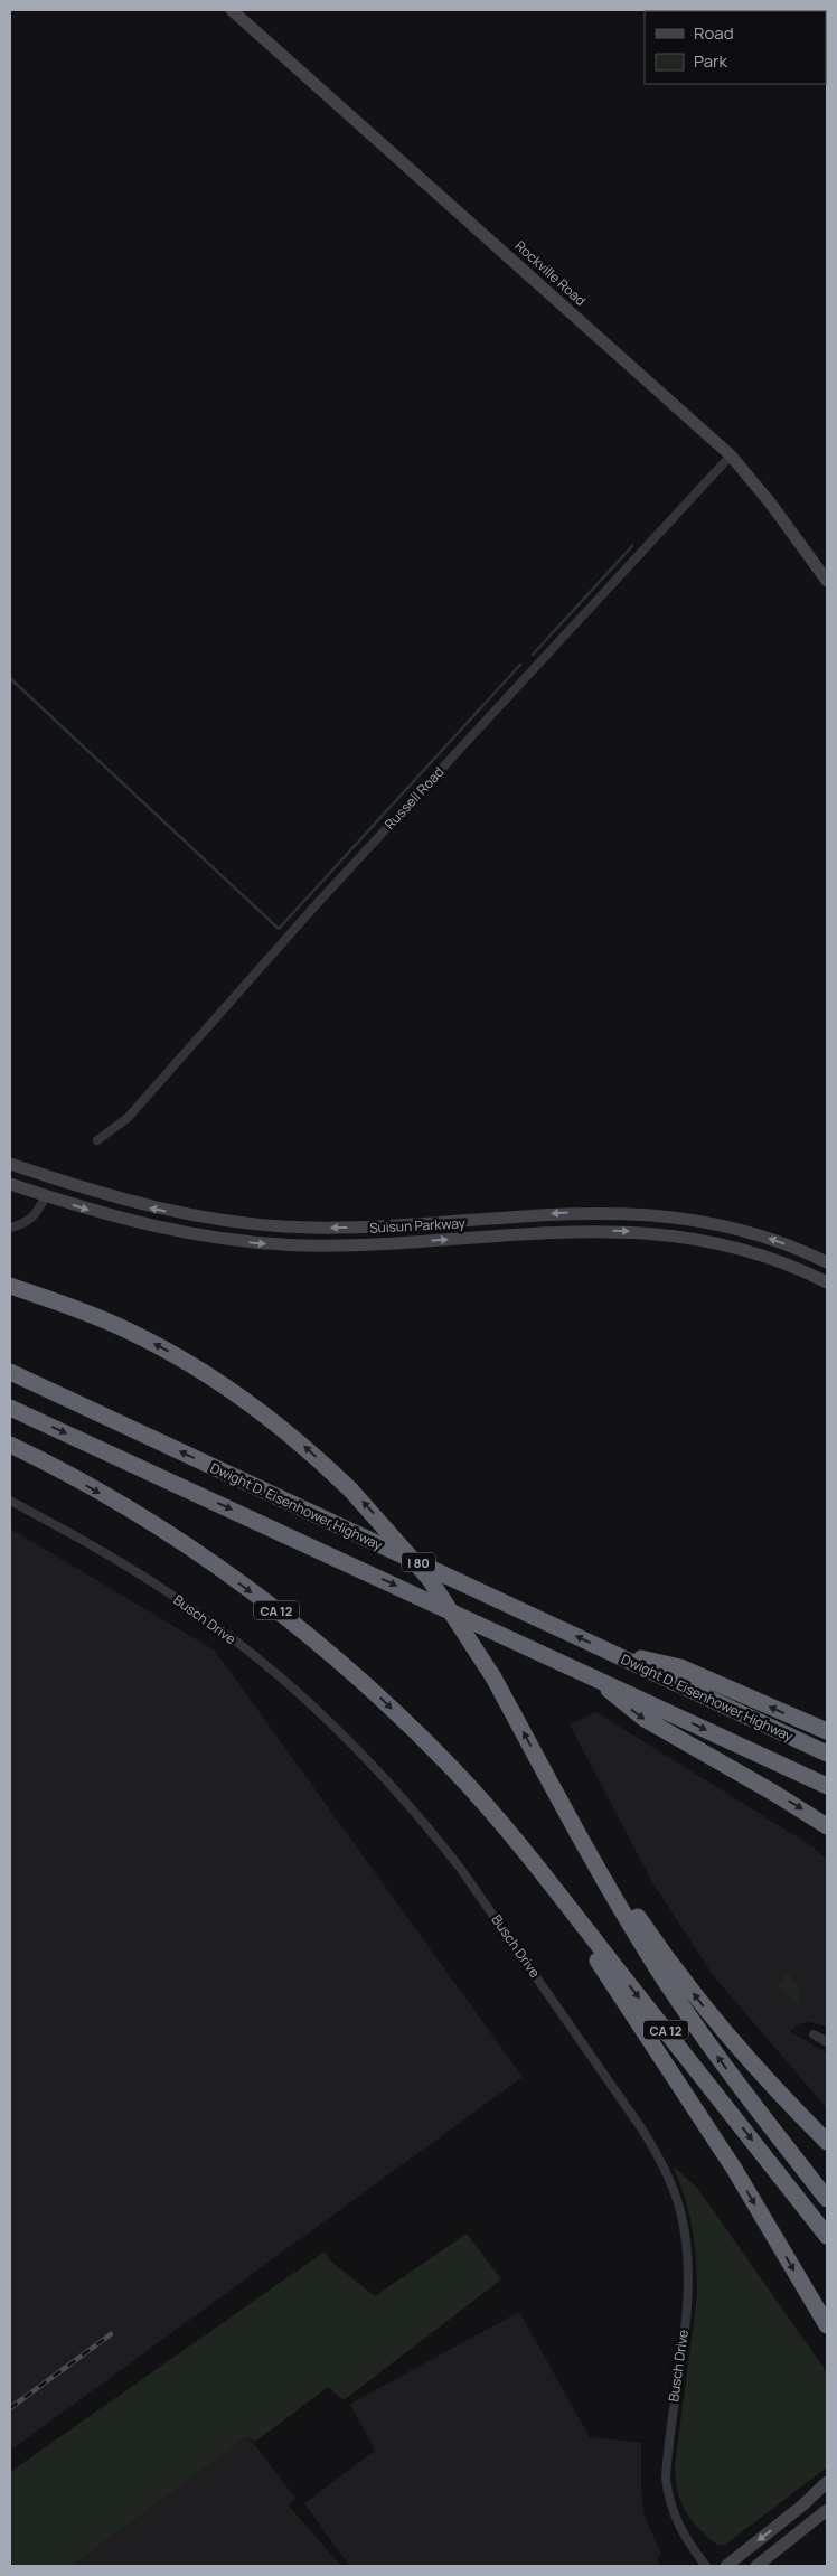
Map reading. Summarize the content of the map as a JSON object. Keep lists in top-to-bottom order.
{
  "streets": {
    "highway": ["Dwight D. Eisenhower Highway", "I 80", "CA 12"],
    "main road": ["Rockville Road", "Suisun Parkway"],
    "street": ["Russell Road", "Busch Drive"]
  },
  "crossings": [
    ["Rockville Road", "Russell Road"]
  ],
  "legend": ["Road", "Park"]
}
